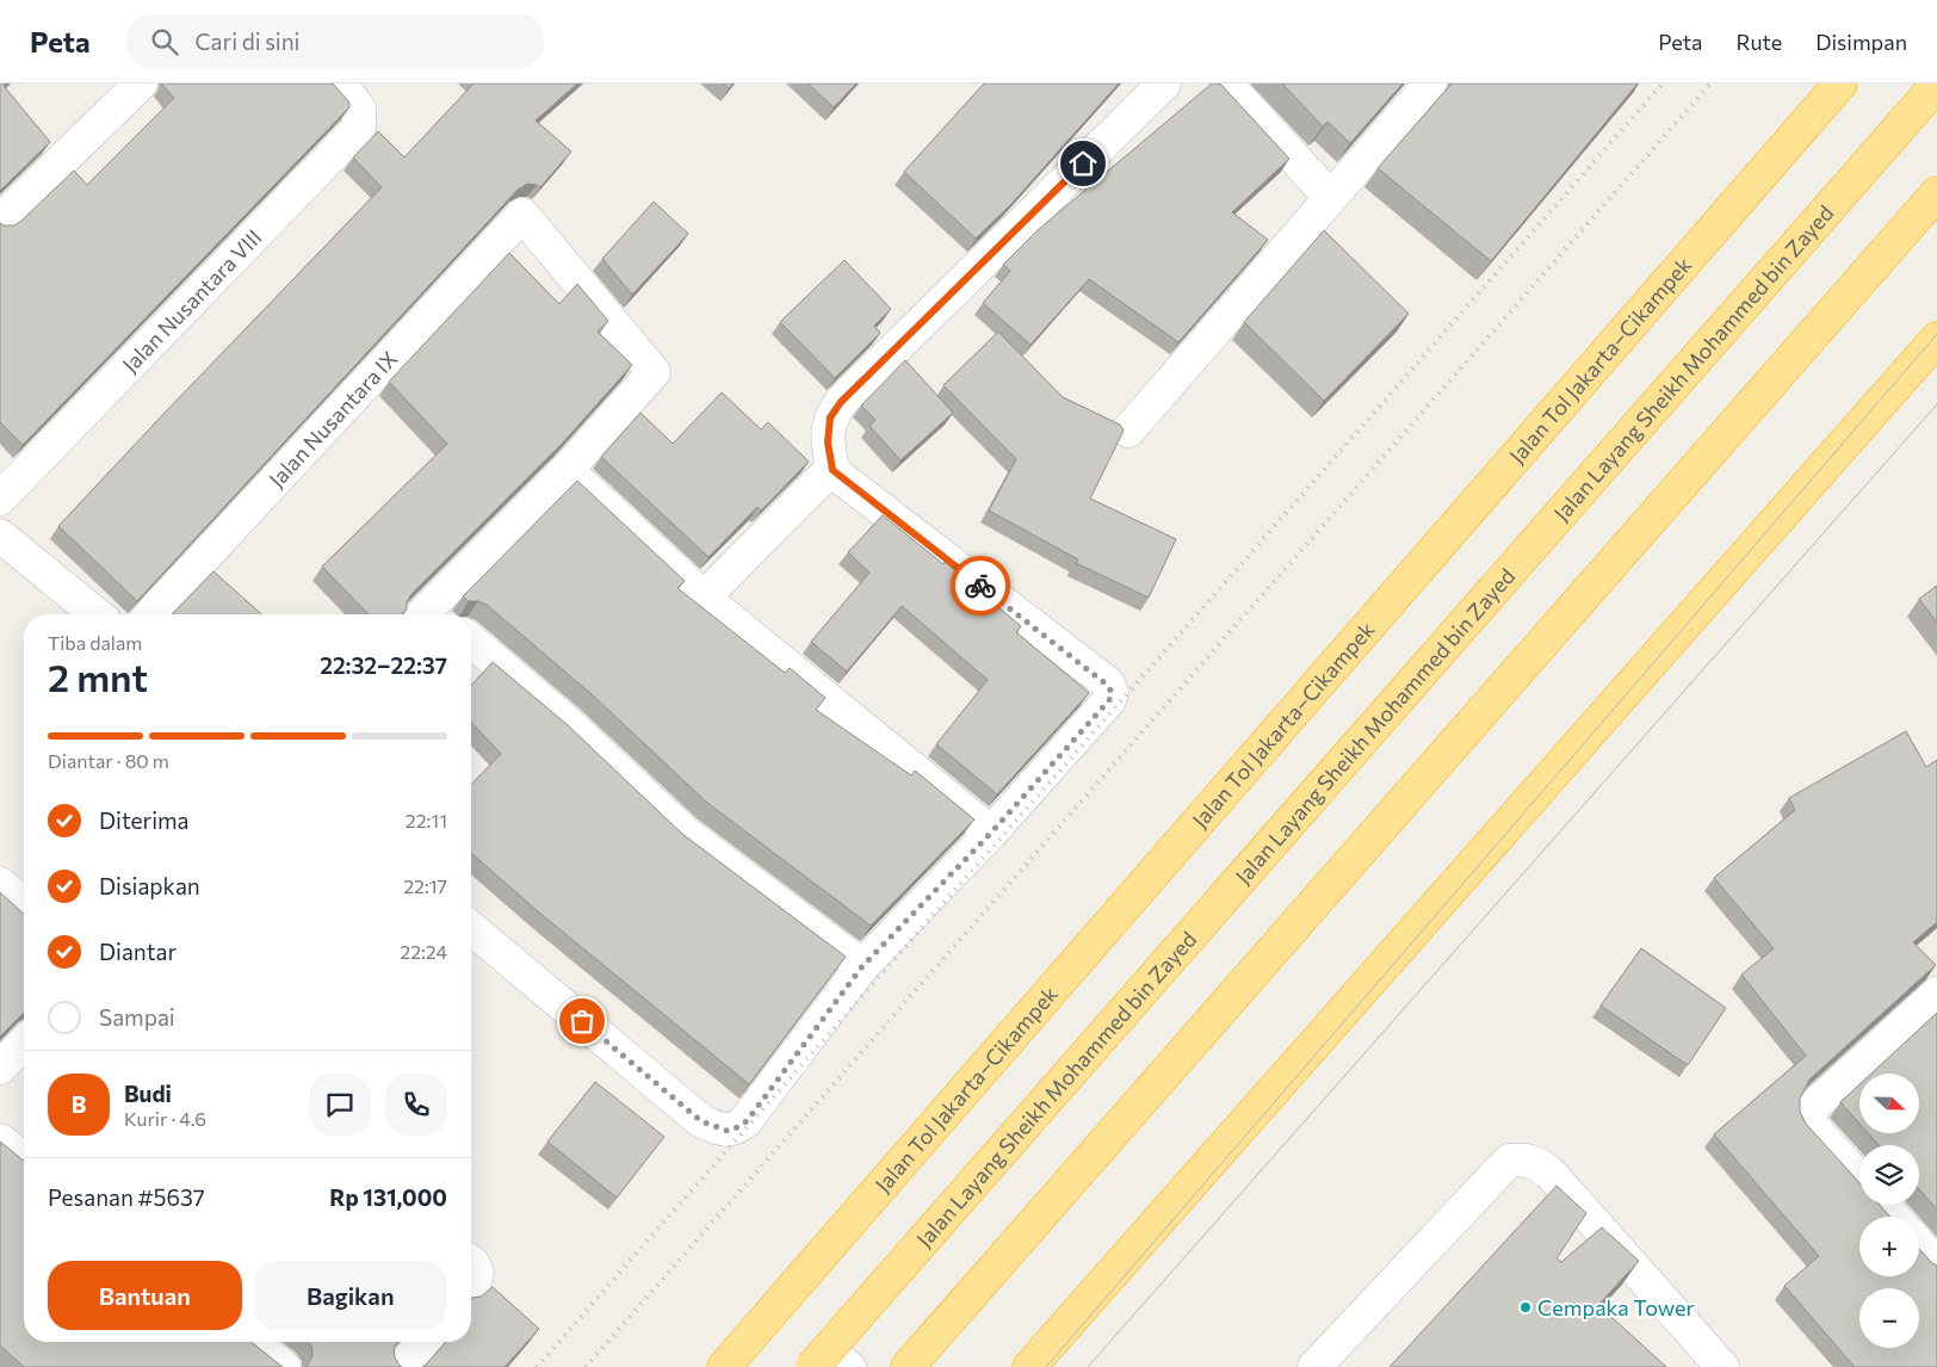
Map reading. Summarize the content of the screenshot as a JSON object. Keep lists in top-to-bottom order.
{
  "streets": {
    "highway": ["Jalan Tol Jakarta–Cikampek", "Jalan Layang Sheikh Mohammed bin Zayed"],
    "street": ["Jalan Nusantara VIII", "Jalan Nusantara IX"]
  },
  "places": ["Cempaka Tower"],
  "north": "right",
  "page": {
    "header": "Peta",
    "search": "Cari di sini",
    "nav": ["Peta", "Rute", "Disimpan"],
    "heading": ["2 mnt", "Tiba dalam", "22:32–22:37"],
    "panel": [
      "Budi",
      "Kurir · 4.6",
      "Pesanan #5637",
      "Rp 131,000"
    ],
    "bar": "Diantar · 80 m",
    "list": [
      ["Diterima", "22:11"],
      ["Disiapkan", "22:17"],
      ["Diantar", "22:24"],
      "Sampai"
    ],
    "map_buttons": ["+", "−"],
    "round": "B",
    "buttons": ["Bantuan", "Bagikan"]
  }
}
